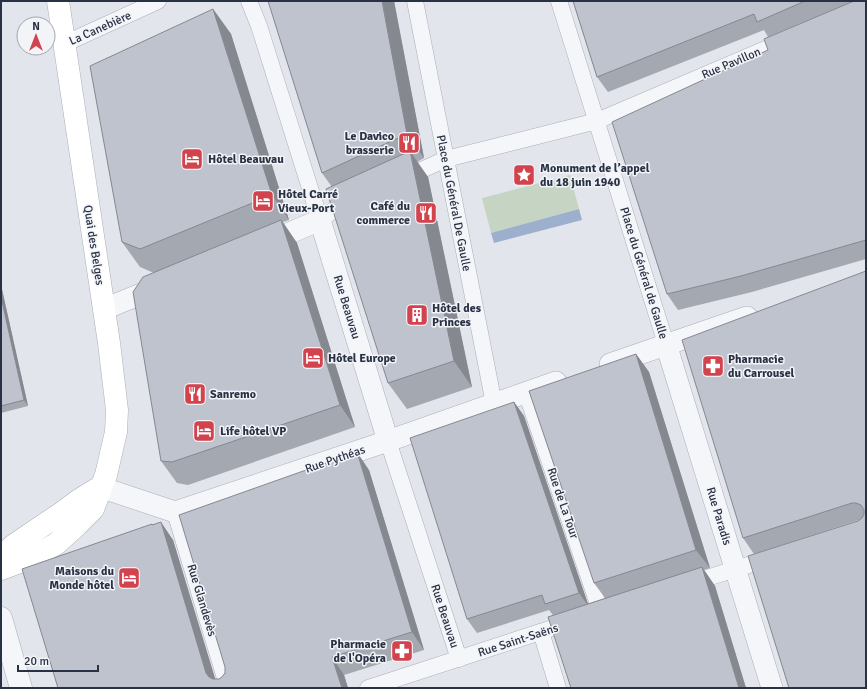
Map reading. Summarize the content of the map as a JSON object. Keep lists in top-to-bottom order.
{
  "streets": {
    "main road": ["Quai des Belges"],
    "street": [
      "La Canebière",
      "Rue Pavillon",
      "Place du Général De Gaulle",
      "Place du Général de Gaulle",
      "Rue Beauvau",
      "Rue Pythéas",
      "Rue de La Tour",
      "Rue Paradis",
      "Rue Glandevès",
      "Rue Saint-Saëns"
    ]
  },
  "crossings": [
    ["La Canebière", "Quai des Belges"],
    ["Rue Pavillon", "Place du Général de Gaulle"],
    ["Place du Général De Gaulle", "Place du Général de Gaulle"],
    ["Place du Général De Gaulle", "Rue Pythéas"],
    ["Place du Général de Gaulle", "Rue Paradis"],
    ["Rue Beauvau", "Rue Pythéas"],
    ["Rue Beauvau", "Rue Saint-Saëns"],
    ["Rue Pythéas", "Rue Glandevès"],
    ["Rue de La Tour", "Rue Saint-Saëns"]
  ],
  "places": {
    "restaurant": ["Le Davico brasserie", "Café du commerce", "Sanremo"],
    "hotel": [
      "Hôtel Beauvau",
      "Hôtel Carré Vieux-Port",
      "Hôtel Europe",
      "Life hôtel VP",
      "Maisons du Monde hôtel"
    ],
    "place": ["Monument de l’appel du 18 juin 1940"],
    "building": ["Hôtel des Princes"],
    "pharmacy": ["Pharmacie du Carrousel", "Pharmacie de l'Opéra"]
  },
  "scale_bar": "20 m",
  "north": "top"
}
